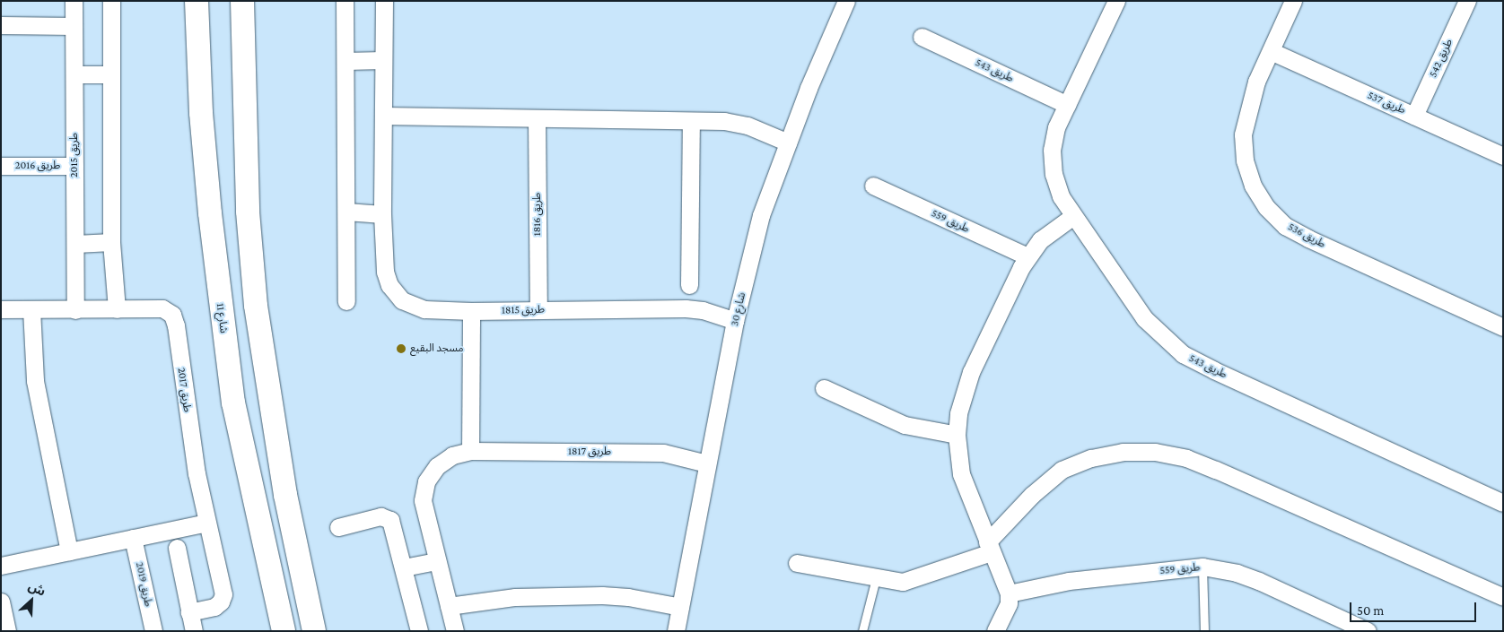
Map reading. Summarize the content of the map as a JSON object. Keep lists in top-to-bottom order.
{
  "streets": {
    "street": [
      "طريق 542",
      "طريق 543",
      "طريق 537",
      "طريق 2015",
      "طريق 2016",
      "طريق 1816",
      "طريق 559",
      "طريق 536",
      "شارع 30",
      "طريق 1815",
      "شارع 11",
      "طريق 2017",
      "طريق 1817",
      "طريق 2019"
    ]
  },
  "crossings": [
    ["طريق 542", "طريق 537"],
    ["طريق 537", "طريق 536"],
    ["طريق 2015", "طريق 2016"],
    ["طريق 2015", "طريق 2017"],
    ["طريق 1816", "طريق 1815"],
    ["شارع 30", "طريق 1815"],
    ["شارع 30", "طريق 1817"]
  ],
  "places": ["مسجد البقيع"],
  "scale_bar": "50 m",
  "north": "top right"
}
